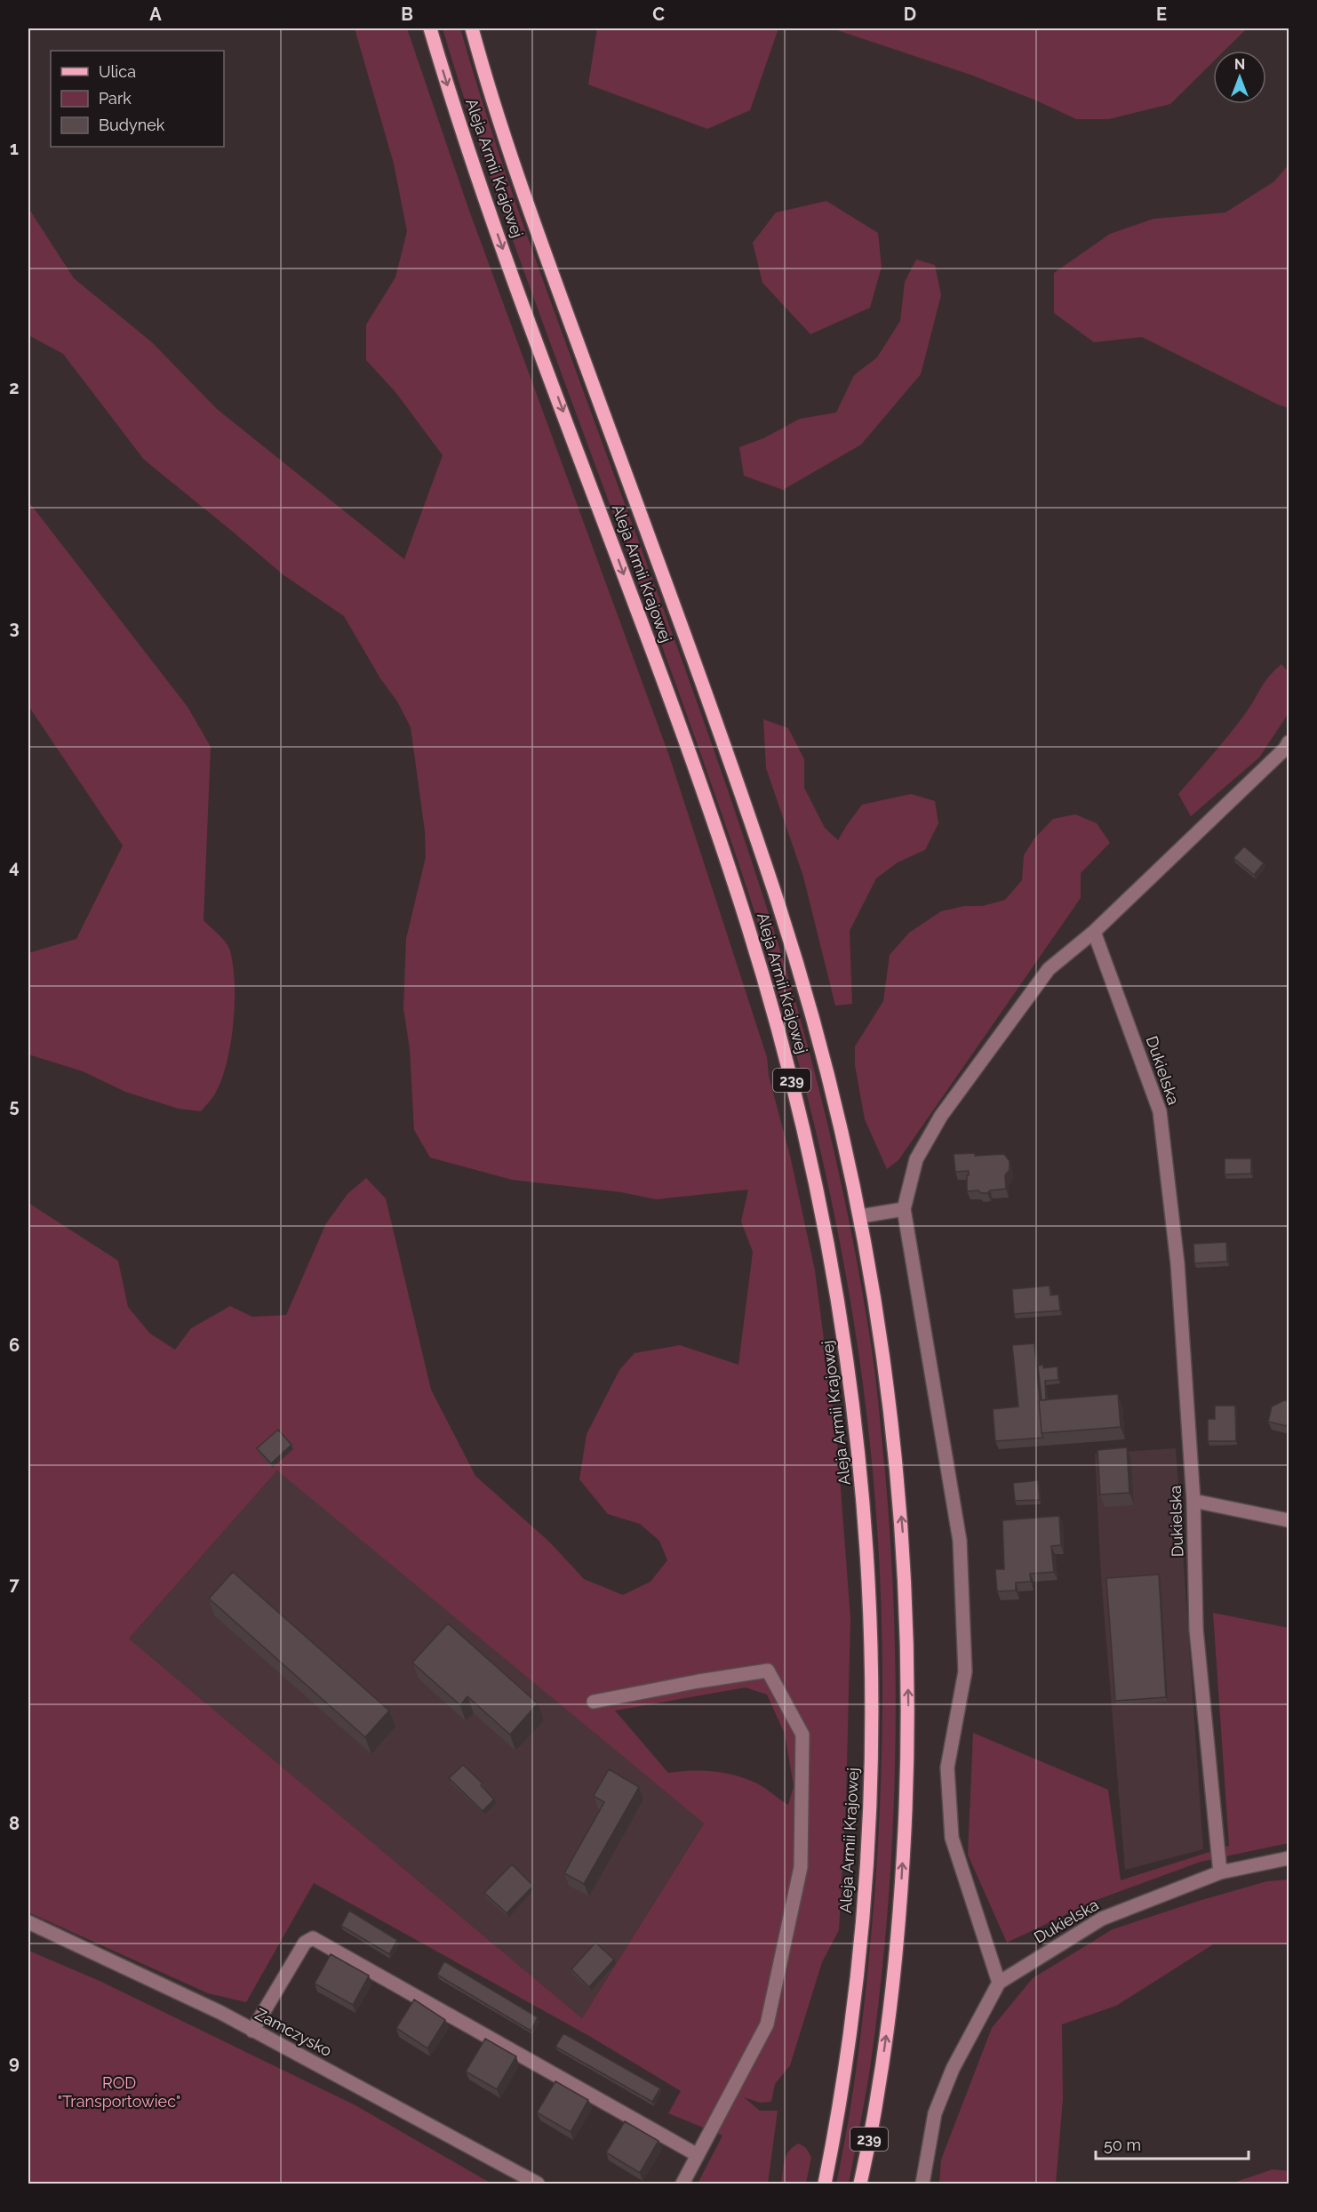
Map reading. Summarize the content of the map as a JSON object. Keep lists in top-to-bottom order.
{
  "streets": {
    "main road": ["Aleja Armii Krajowej", "239"],
    "street": ["Dukielska", "Zamczysko"]
  },
  "parks": ["ROD \"Transportowiec\""],
  "legend": ["Ulica", "Park", "Budynek"],
  "scale_bar": "50 m",
  "north": "top",
  "grid": {
    "columns": [
      "A",
      "B",
      "C",
      "D",
      "E"
    ],
    "rows": [
      "1",
      "2",
      "3",
      "4",
      "5",
      "6",
      "7",
      "8",
      "9"
    ]
  }
}
